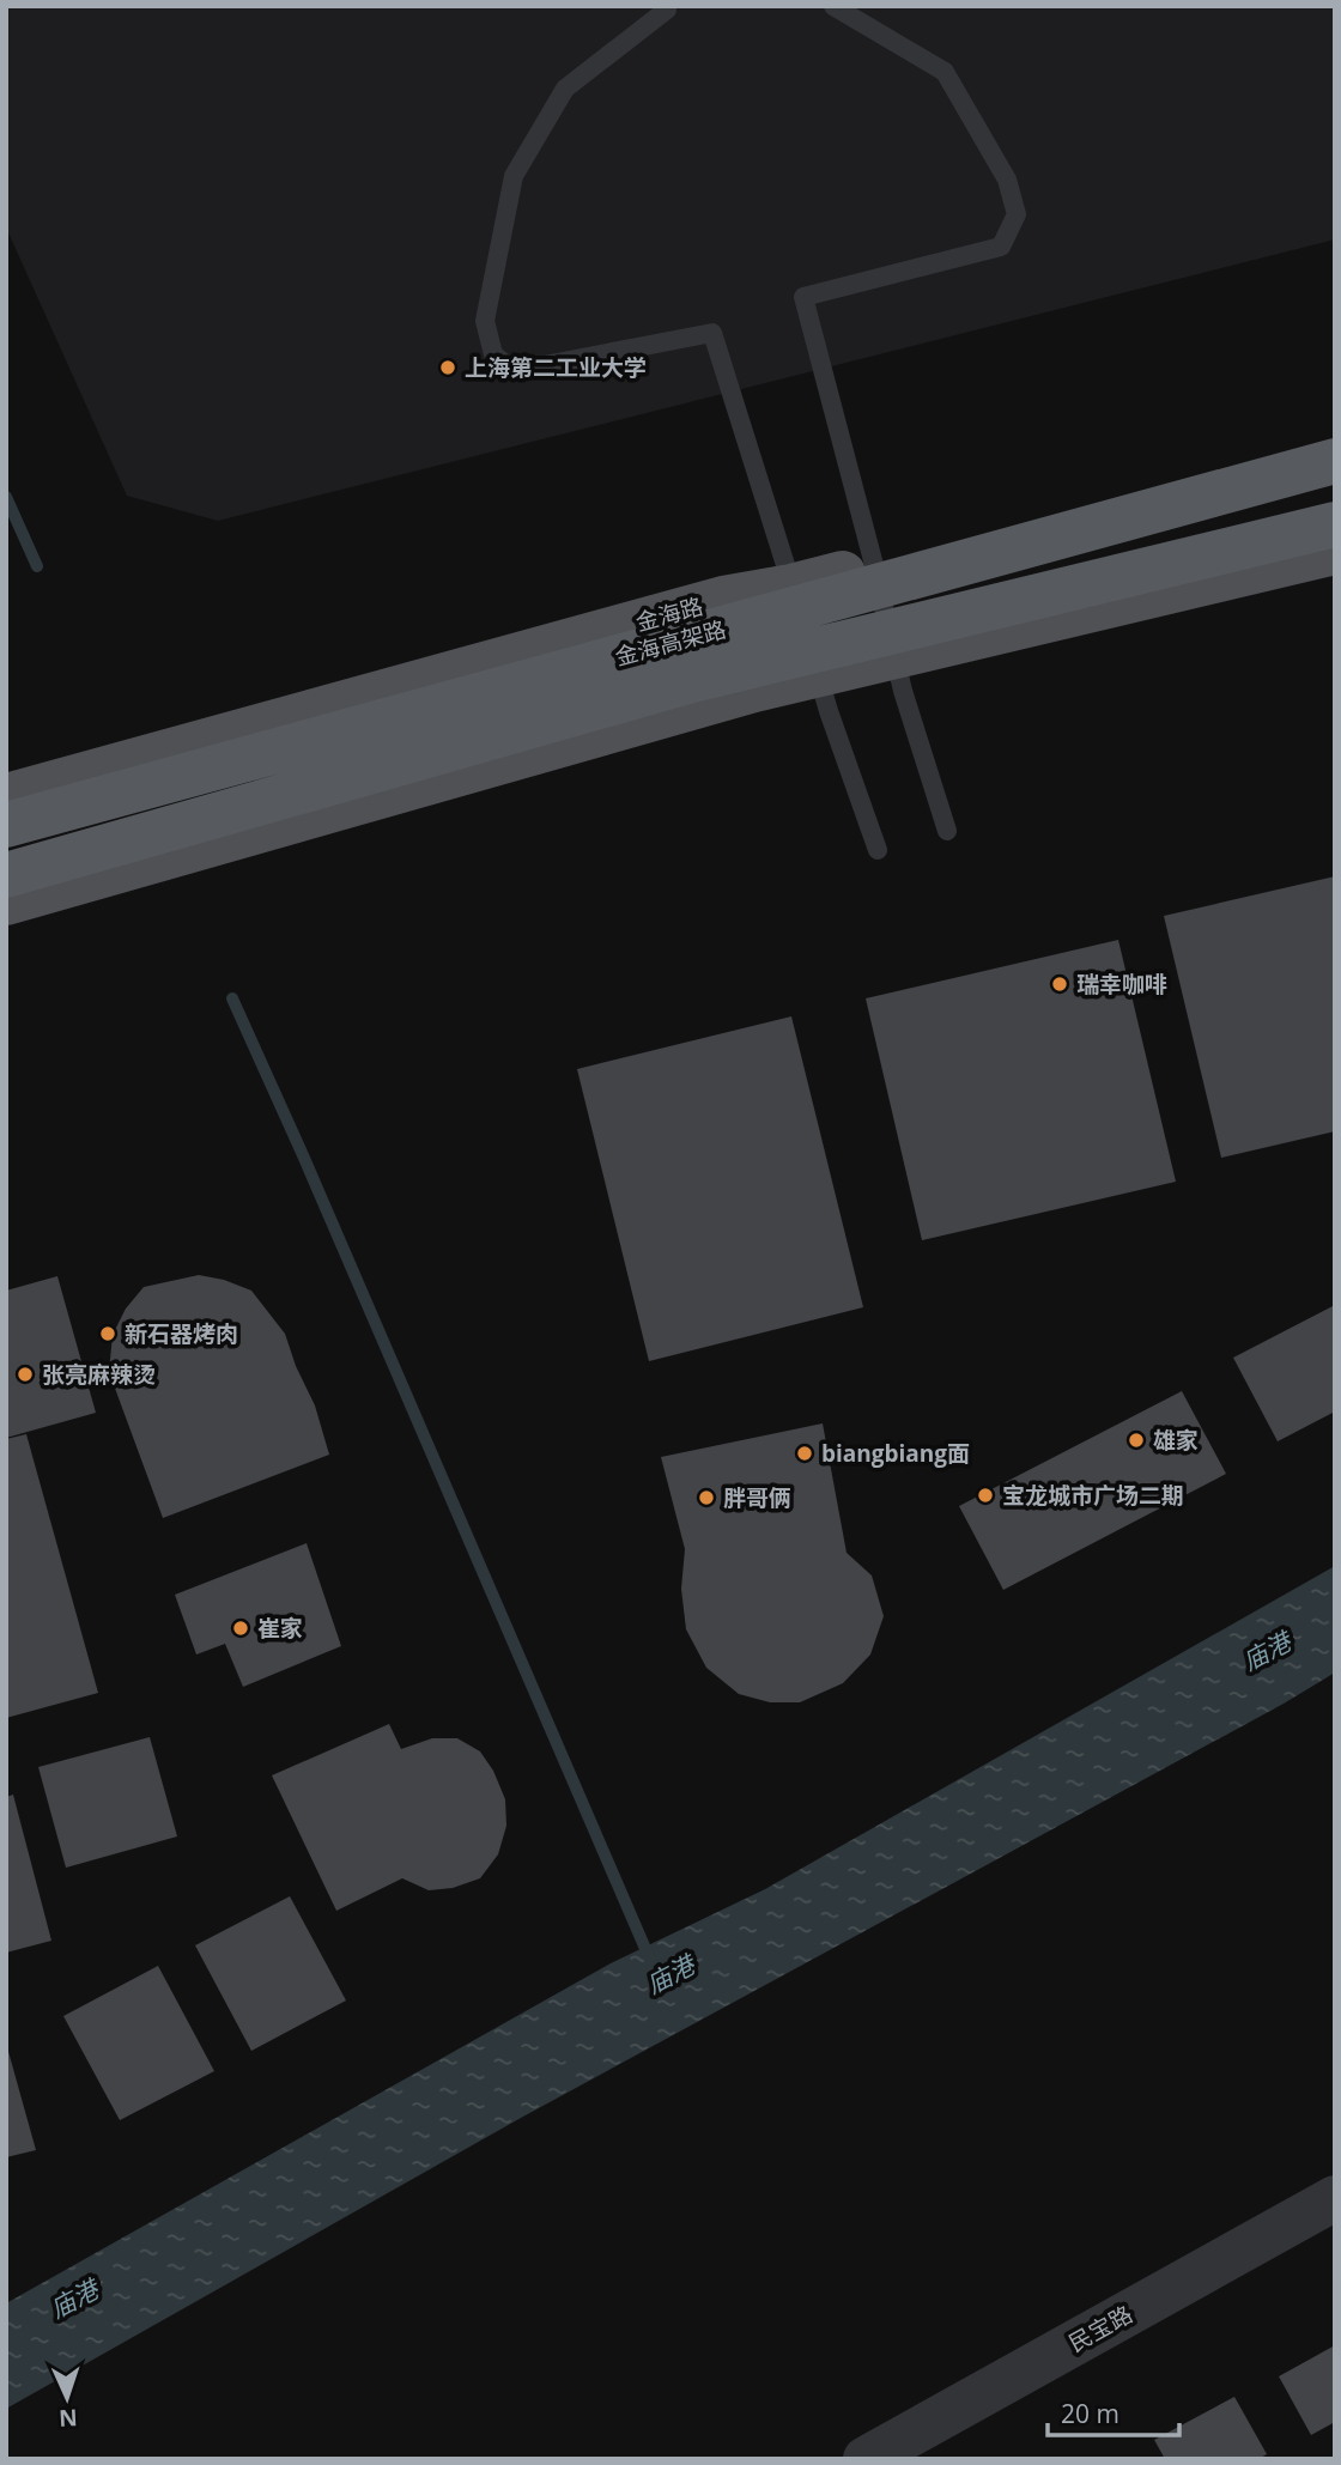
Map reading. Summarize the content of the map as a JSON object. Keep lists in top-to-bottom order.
{
  "streets": {
    "highway": ["金海高架路"],
    "main road": ["金海路"],
    "street": ["民宝路"]
  },
  "water": ["庙港"],
  "places": [
    "上海第二工业大学",
    "瑞幸咖啡",
    "新石器烤肉",
    "张亮麻辣烫",
    "雄家",
    "biangbiang面",
    "宝龙城市广场二期",
    "胖哥俩",
    "崔家"
  ],
  "scale_bar": "20 m",
  "north": "bottom"
}
